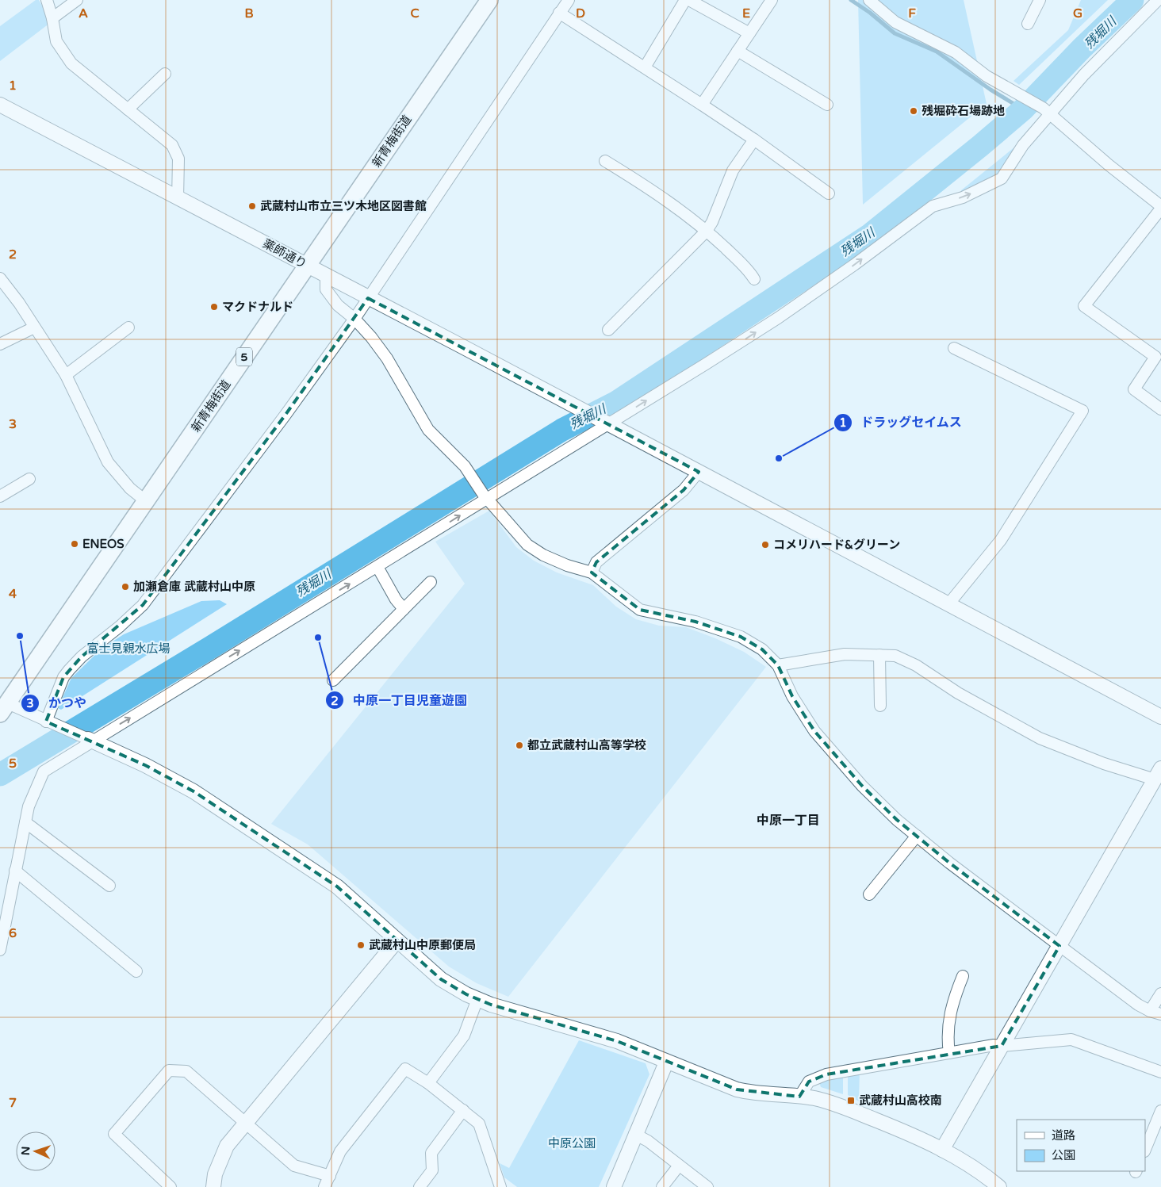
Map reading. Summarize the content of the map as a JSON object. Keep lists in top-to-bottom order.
{
  "streets": {
    "main road": ["新青梅街道", "5"],
    "street": ["薬師通り"]
  },
  "crossings": [
    ["新青梅街道", "薬師通り"]
  ],
  "districts": ["中原一丁目"],
  "water": ["残堀川"],
  "parks": ["富士見親水広場", "中原公園"],
  "places": {
    "other": [
      "残堀砕石場跡地",
      "武蔵村山市立三ツ木地区図書館",
      "マクドナルド",
      "ドラッグセイムス",
      "ENEOS",
      "コメリハード&グリーン",
      "加瀬倉庫 武蔵村山中原",
      "かつや",
      "中原一丁目児童遊園",
      "都立武蔵村山高等学校",
      "武蔵村山中原郵便局"
    ],
    "transit": ["武蔵村山高校南"]
  },
  "legend": ["道路", "公園"],
  "north": "left",
  "grid": {
    "columns": [
      "A",
      "B",
      "C",
      "D",
      "E",
      "F",
      "G"
    ],
    "rows": [
      "1",
      "2",
      "3",
      "4",
      "5",
      "6",
      "7"
    ]
  }
}
